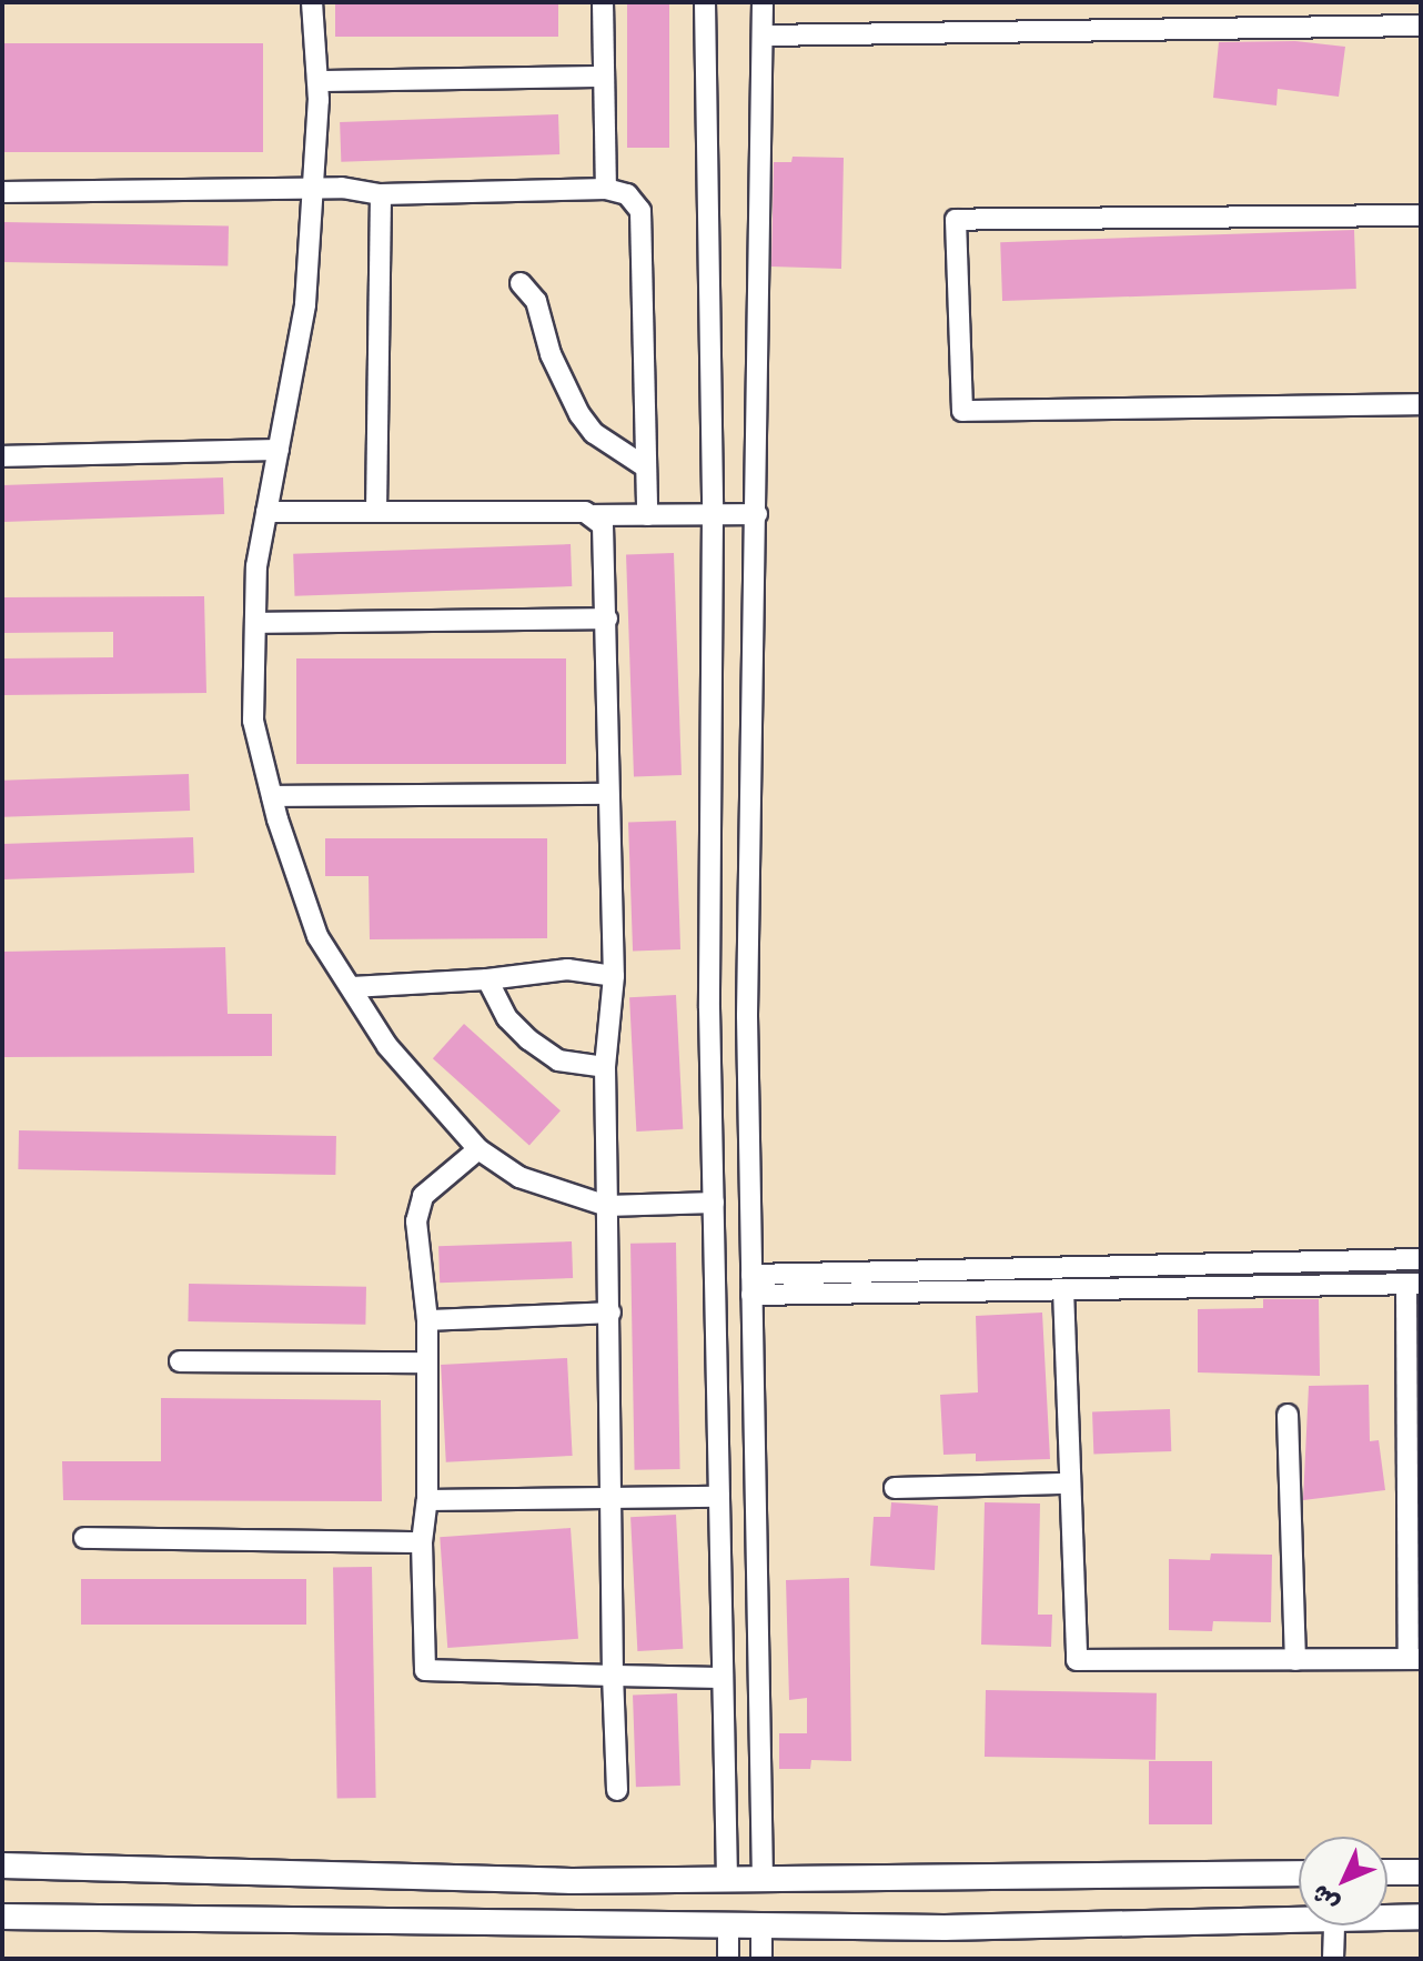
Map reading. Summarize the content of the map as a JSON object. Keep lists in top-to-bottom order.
{
  "north": "bottom left"
}
